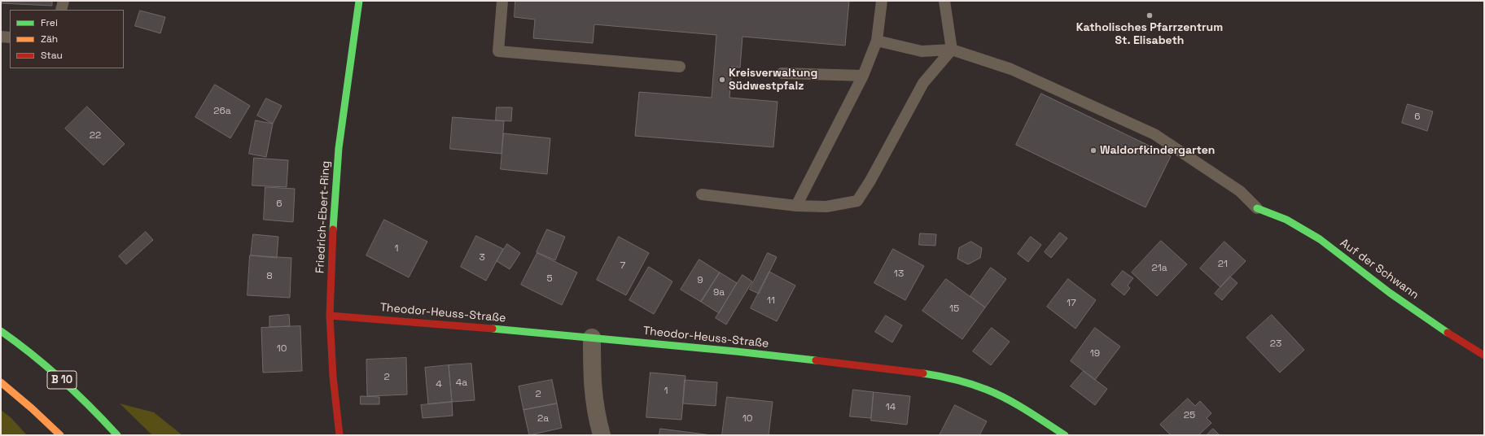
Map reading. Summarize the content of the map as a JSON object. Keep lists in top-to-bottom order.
{
  "streets": {
    "main road": [
      "Friedrich-Ebert-Ring",
      "Auf der Schwann",
      "Theodor-Heuss-Straße",
      "B 10"
    ]
  },
  "crossings": [
    ["Friedrich-Ebert-Ring", "Theodor-Heuss-Straße"]
  ],
  "places": ["Katholisches Pfarrzentrum St. Elisabeth", "Kreisverwaltung Südwestpfalz", "Waldorfkindergarten"],
  "house_numbers": [
    "26a",
    "6",
    "22",
    "6",
    "1",
    "3",
    "21",
    "7",
    "21a",
    "13",
    "8",
    "5",
    "9",
    "9a",
    "11",
    "17",
    "15",
    "23",
    "10",
    "19",
    "2",
    "4a",
    "4",
    "1",
    "2",
    "14",
    "25",
    "2a",
    "10"
  ],
  "legend": ["Frei", "Zäh", "Stau"]
}
